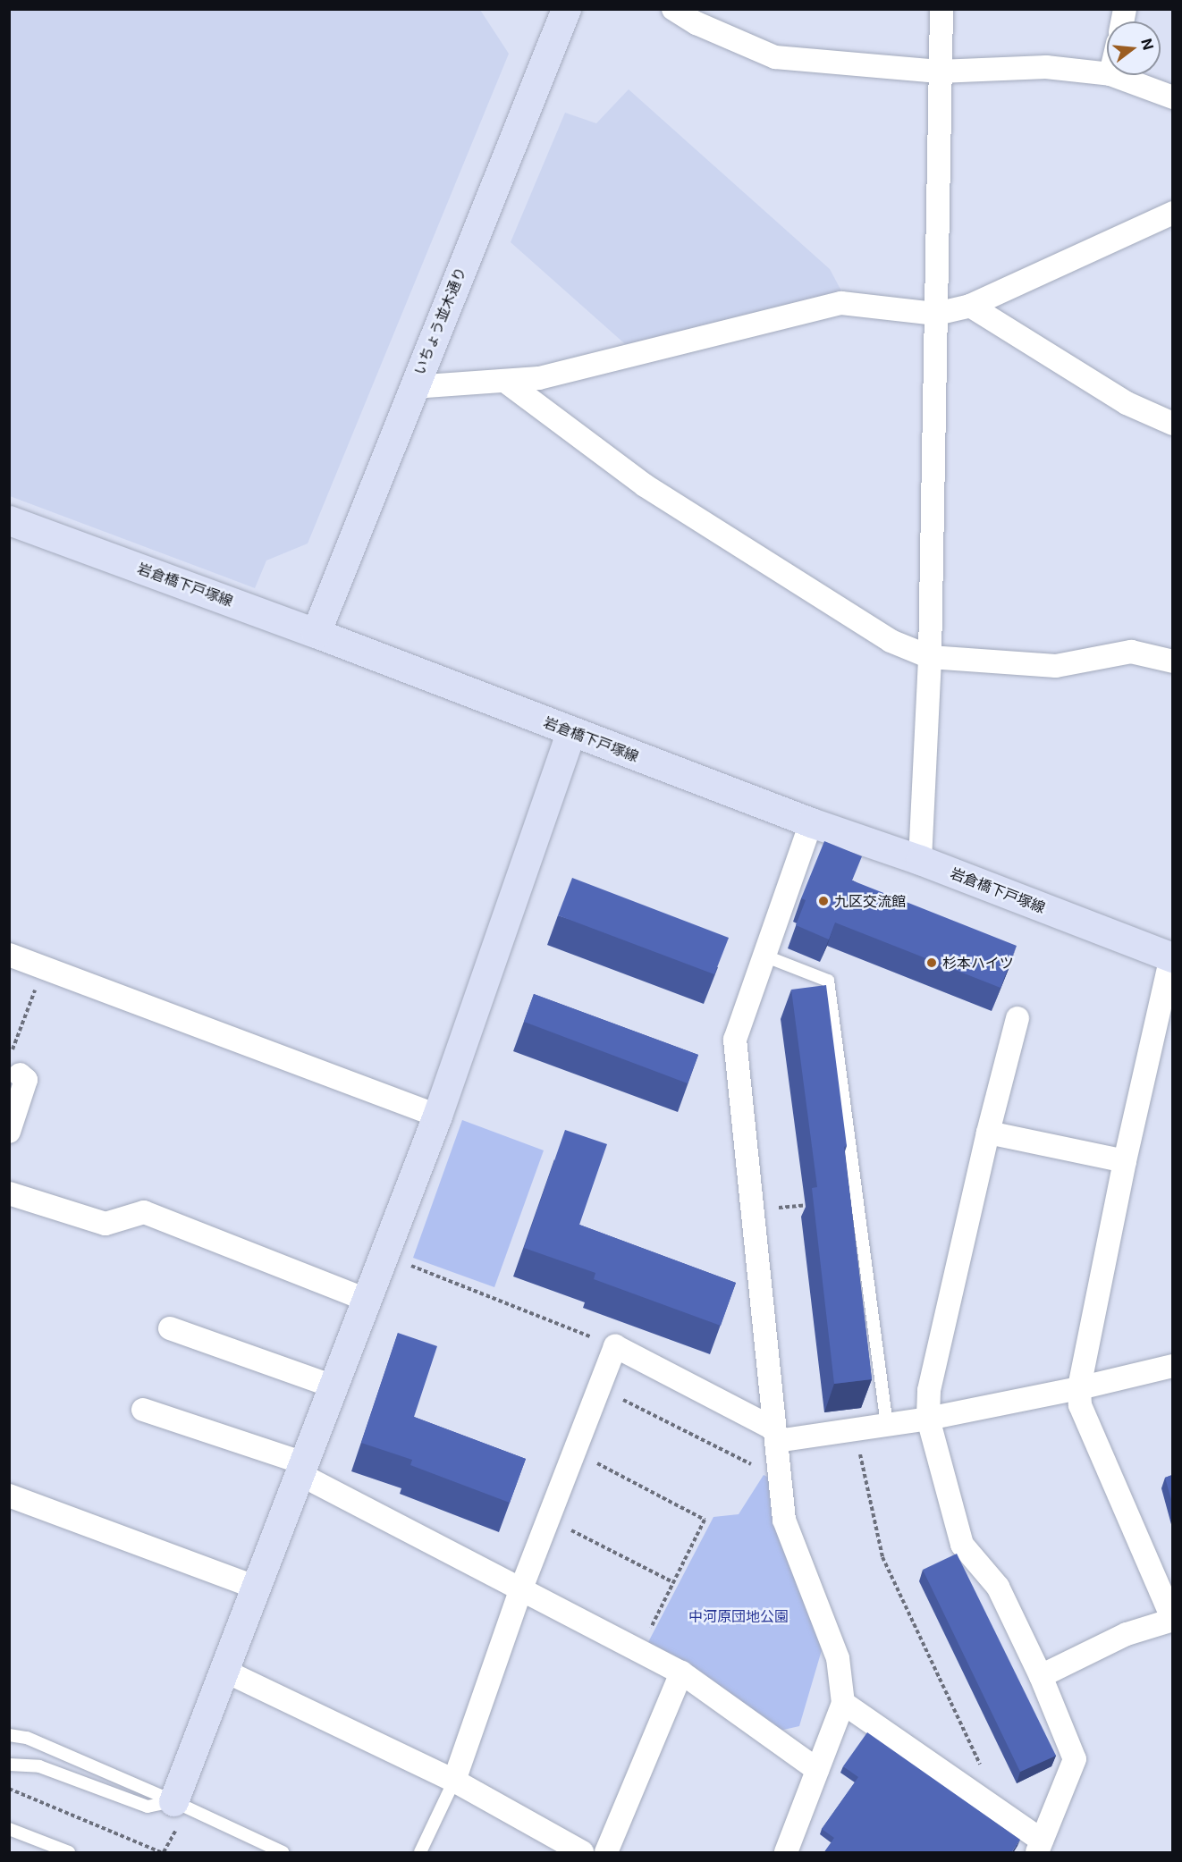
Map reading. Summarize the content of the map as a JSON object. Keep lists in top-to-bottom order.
{
  "streets": {
    "street": ["いちょう並木通り", "岩倉橋下戸塚線"]
  },
  "crossings": [
    ["いちょう並木通り", "岩倉橋下戸塚線"]
  ],
  "parks": ["中河原団地公園"],
  "places": ["九区交流館", "杉本ハイツ"],
  "north": "right"
}
